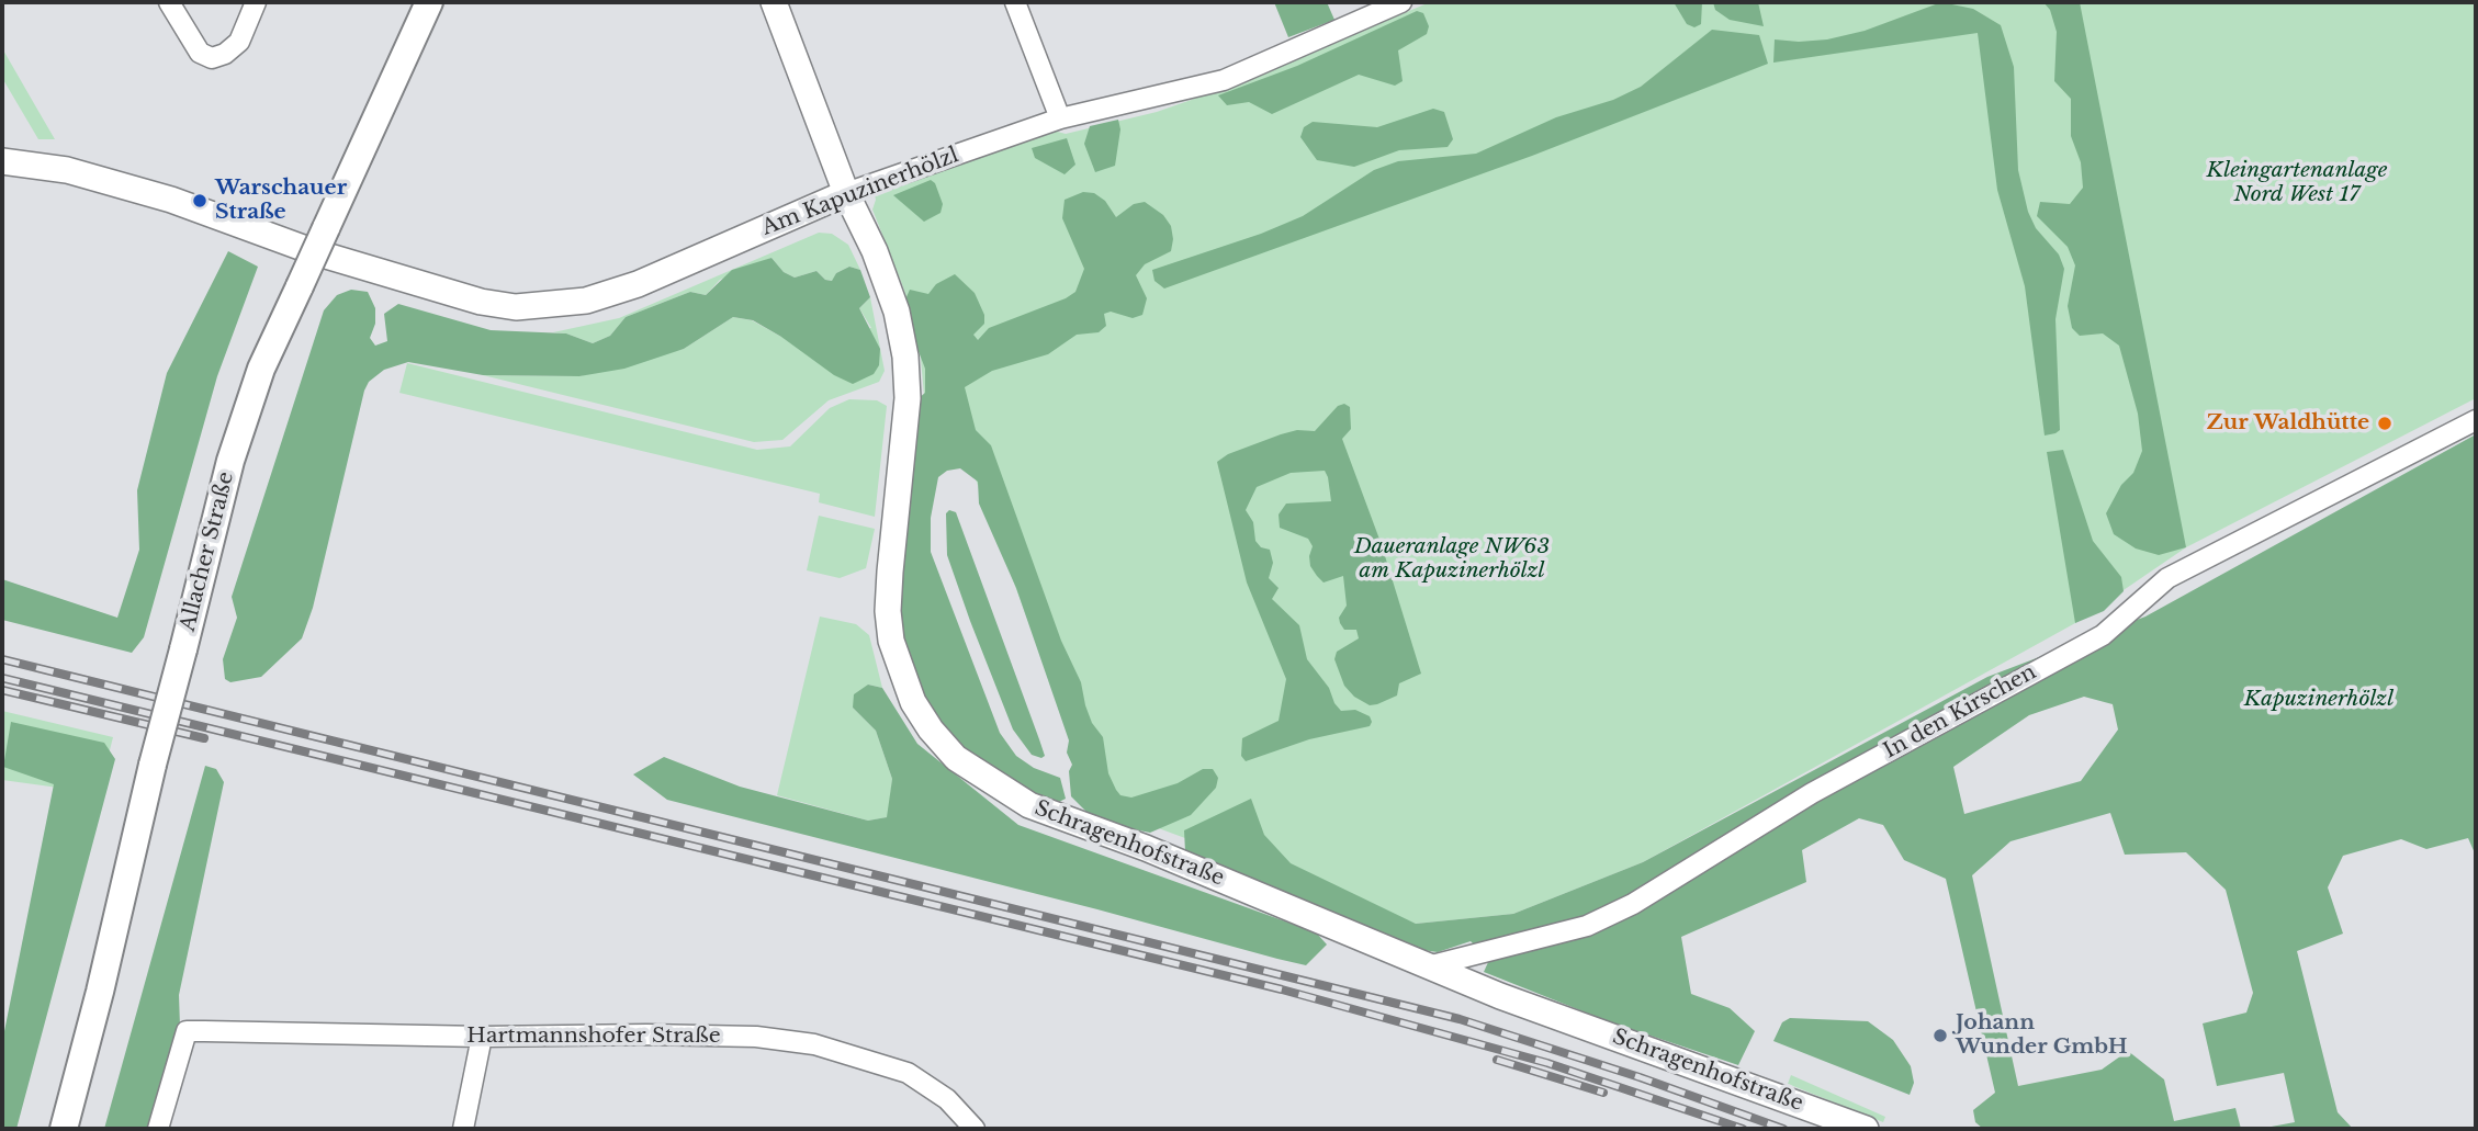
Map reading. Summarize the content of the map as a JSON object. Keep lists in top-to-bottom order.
{
  "streets": {
    "main road": ["Allacher Straße"],
    "street": [
      "Am Kapuzinerhölzl",
      "In den Kirschen",
      "Schragenhofstraße",
      "Hartmannshofer Straße"
    ]
  },
  "crossings": [
    ["Am Kapuzinerhölzl", "Allacher Straße"],
    ["Am Kapuzinerhölzl", "Schragenhofstraße"],
    ["In den Kirschen", "Schragenhofstraße"]
  ],
  "parks": ["Kleingartenanlage Nord West 17", "Daueranlage NW63 am Kapuzinerhölzl", "Kapuzinerhölzl"],
  "places": ["Warschauer Straße", "Zur Waldhütte", "Johann Wunder GmbH"]
}
